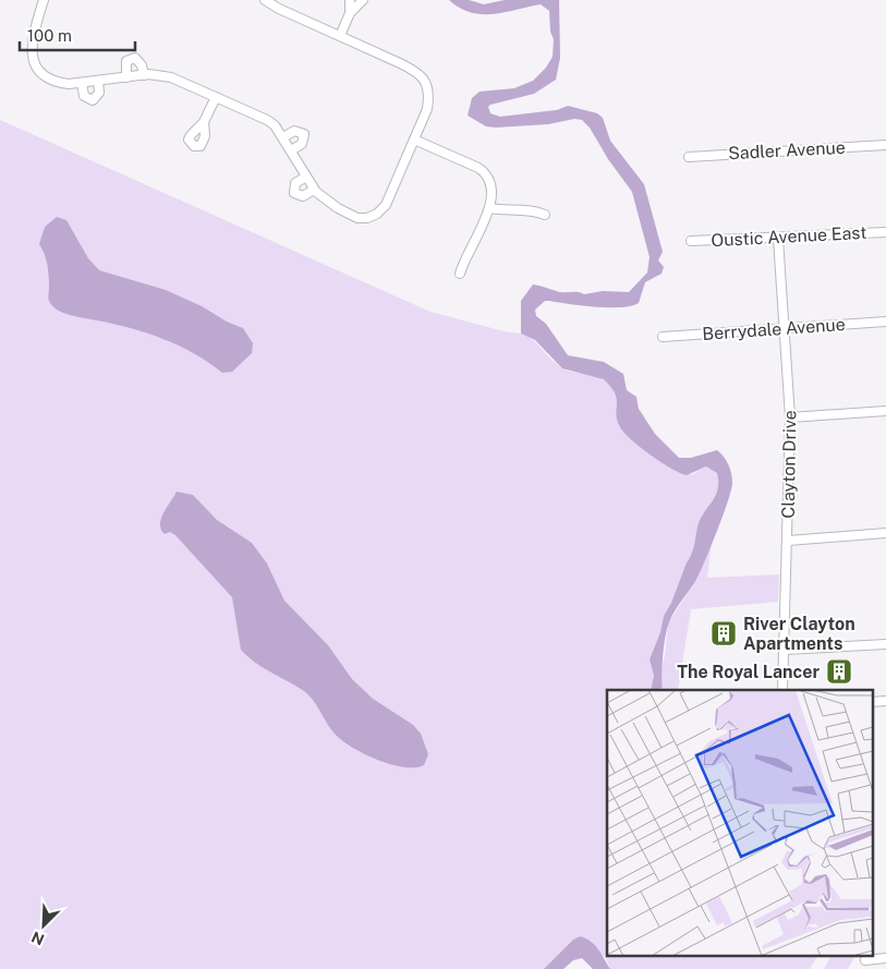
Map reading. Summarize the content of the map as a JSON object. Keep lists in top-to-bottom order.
{
  "streets": {
    "street": [
      "Sadler Avenue",
      "Oustic Avenue East",
      "Berrydale Avenue",
      "Clayton Drive"
    ]
  },
  "crossings": [
    ["Oustic Avenue East", "Clayton Drive"],
    ["Berrydale Avenue", "Clayton Drive"]
  ],
  "places": {
    "building": ["River Clayton Apartments", "The Royal Lancer"]
  },
  "scale_bar": "100 m",
  "north": "bottom left"
}
